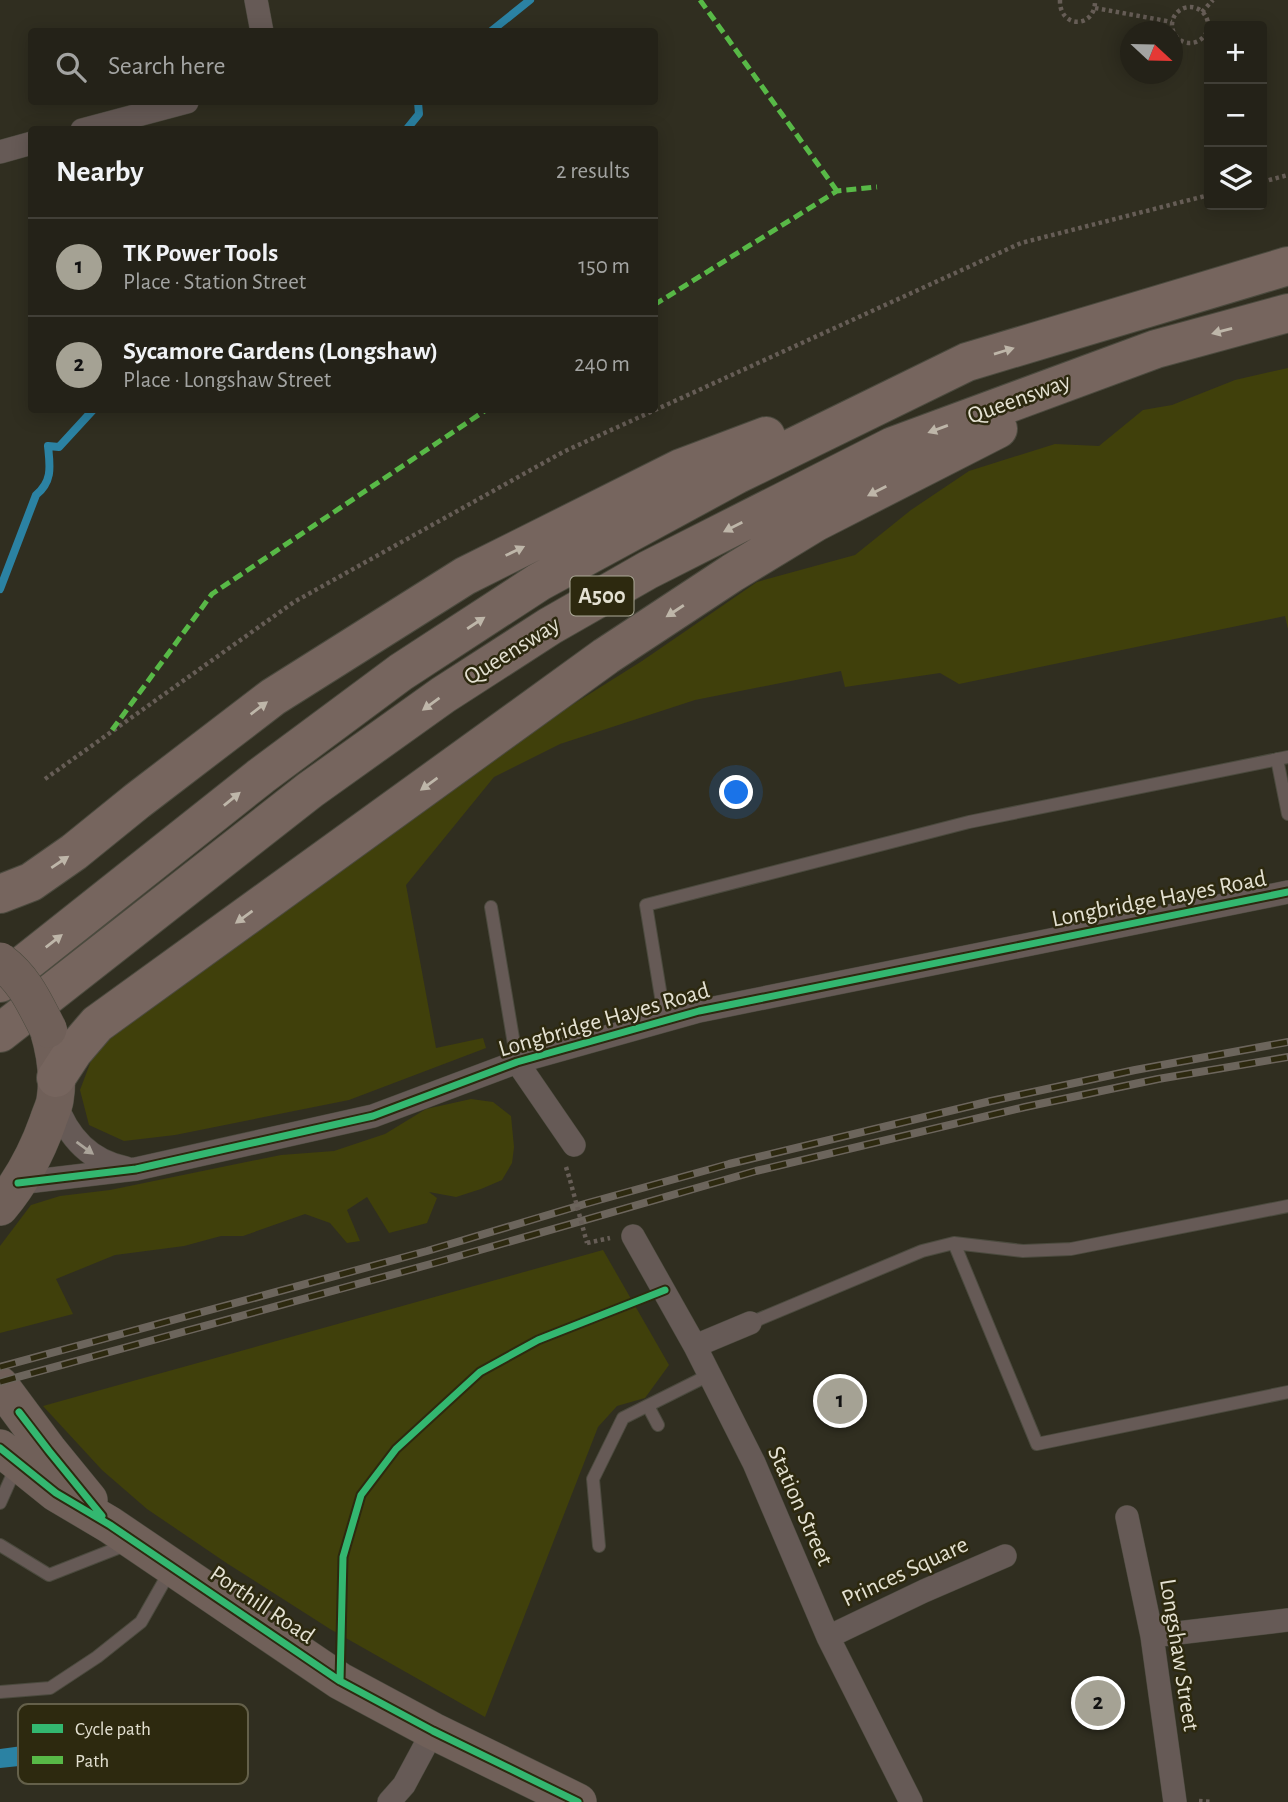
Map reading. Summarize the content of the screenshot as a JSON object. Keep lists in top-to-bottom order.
{
  "streets": {
    "highway": ["Queensway", "A500"],
    "main road": ["Porthill Road"],
    "street": [
      "Longbridge Hayes Road",
      "Station Street",
      "Princes Square",
      "Longshaw Street"
    ]
  },
  "crossings": [
    ["Station Street", "Princes Square"]
  ],
  "legend": ["Cycle path", "Path"],
  "north": "right",
  "page": {
    "map_buttons": ["+", "−"],
    "search": "Search here",
    "heading": ["Nearby", "2 results"],
    "list": [
      {
        "mark": "1",
        "name": "TK Power Tools",
        "note": "Place · Station Street",
        "value": "150 m"
      },
      {
        "mark": "2",
        "name": "Sycamore Gardens (Longshaw)",
        "note": "Place · Longshaw Street",
        "value": "240 m"
      }
    ],
    "pins": ["1", "2"]
  }
}
